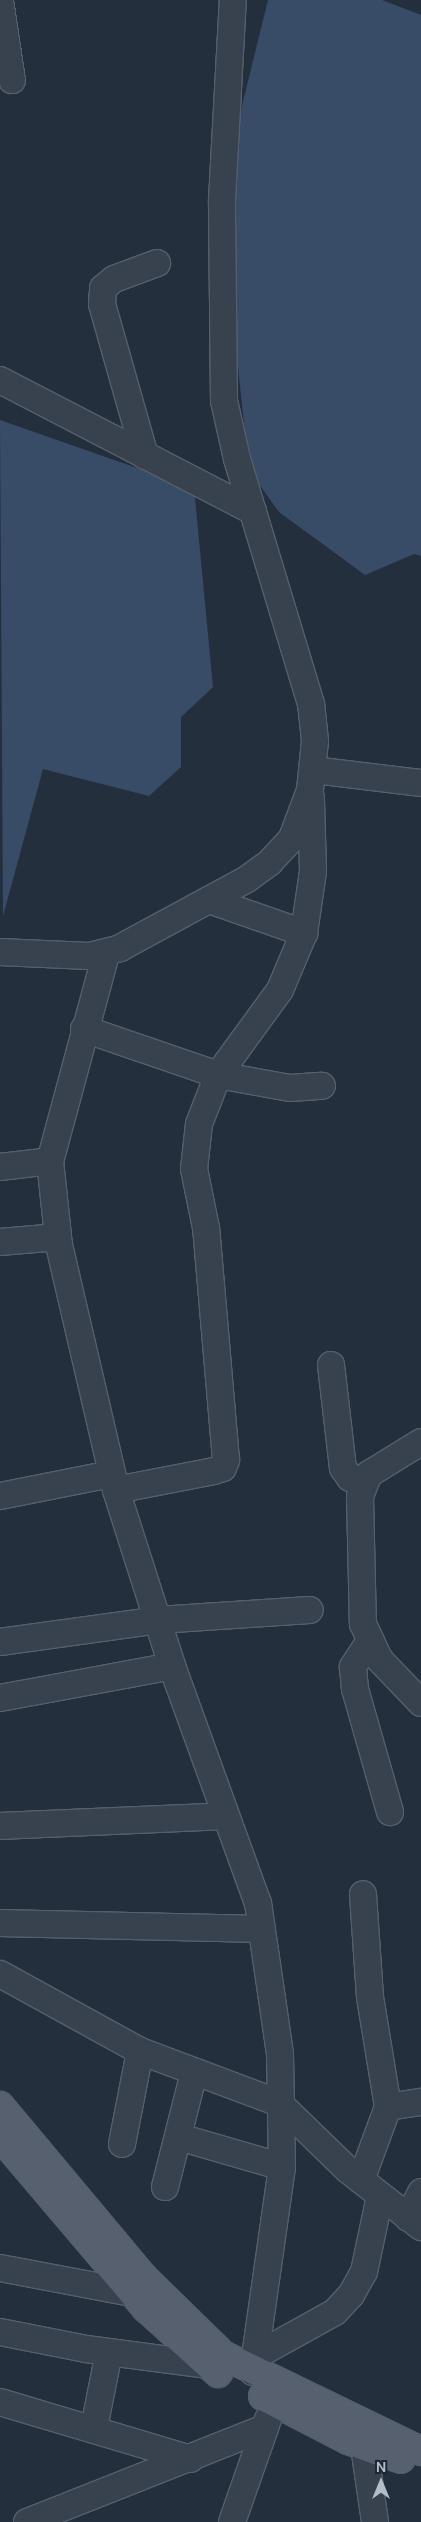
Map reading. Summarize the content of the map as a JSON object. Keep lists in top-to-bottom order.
{
  "north": "top"
}
